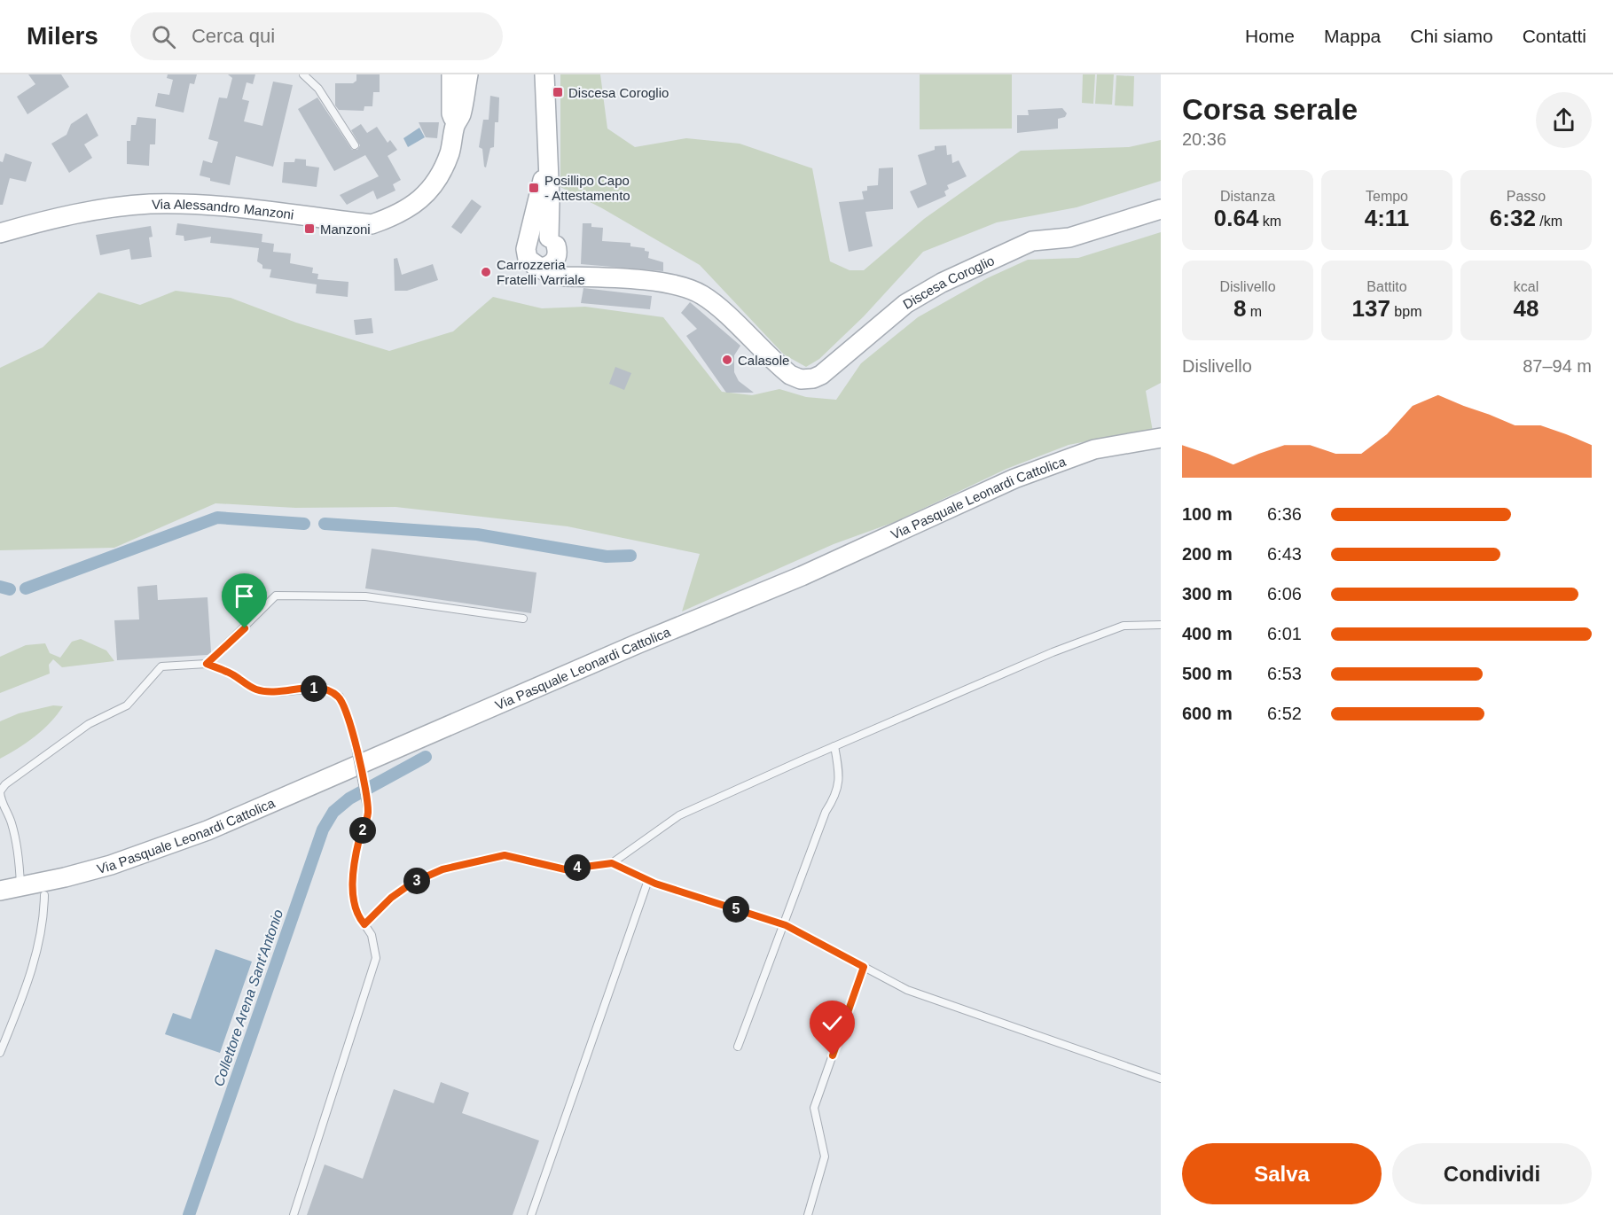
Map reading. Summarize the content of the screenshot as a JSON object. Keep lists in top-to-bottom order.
{
  "streets": {
    "street": ["Via Alessandro Manzoni", "Discesa Coroglio", "Via Pasquale Leonardi Cattolica"]
  },
  "water": ["Collettore Arena Sant'Antonio"],
  "places": {
    "transit": ["Discesa Coroglio", "Posillipo Capo - Attestamento", "Manzoni"],
    "other": ["Carrozzeria Fratelli Varriale", "Calasole"]
  },
  "page": {
    "header": "Milers",
    "search": "Cerca qui",
    "nav": [
      "Home",
      "Mappa",
      "Chi siamo",
      "Contatti"
    ],
    "heading": ["Corsa serale", "20:36"],
    "stats": [
      ["Distanza", "0.64 km"],
      ["Tempo", "4:11"],
      ["Passo", "6:32 /km"],
      ["Dislivello", "8 m"],
      ["Battito", "137 bpm"],
      ["kcal", "48"]
    ],
    "chart": ["Dislivello", "87–94 m"],
    "list": [
      {
        "name": "100 m",
        "note": "6:36"
      },
      {
        "name": "200 m",
        "note": "6:43"
      },
      {
        "name": "300 m",
        "note": "6:06"
      },
      {
        "name": "400 m",
        "note": "6:01"
      },
      {
        "name": "500 m",
        "note": "6:53"
      },
      {
        "name": "600 m",
        "note": "6:52"
      }
    ],
    "pins": [
      "1",
      "2",
      "4",
      "3",
      "5"
    ],
    "buttons": ["Salva", "Condividi"]
  }
}
